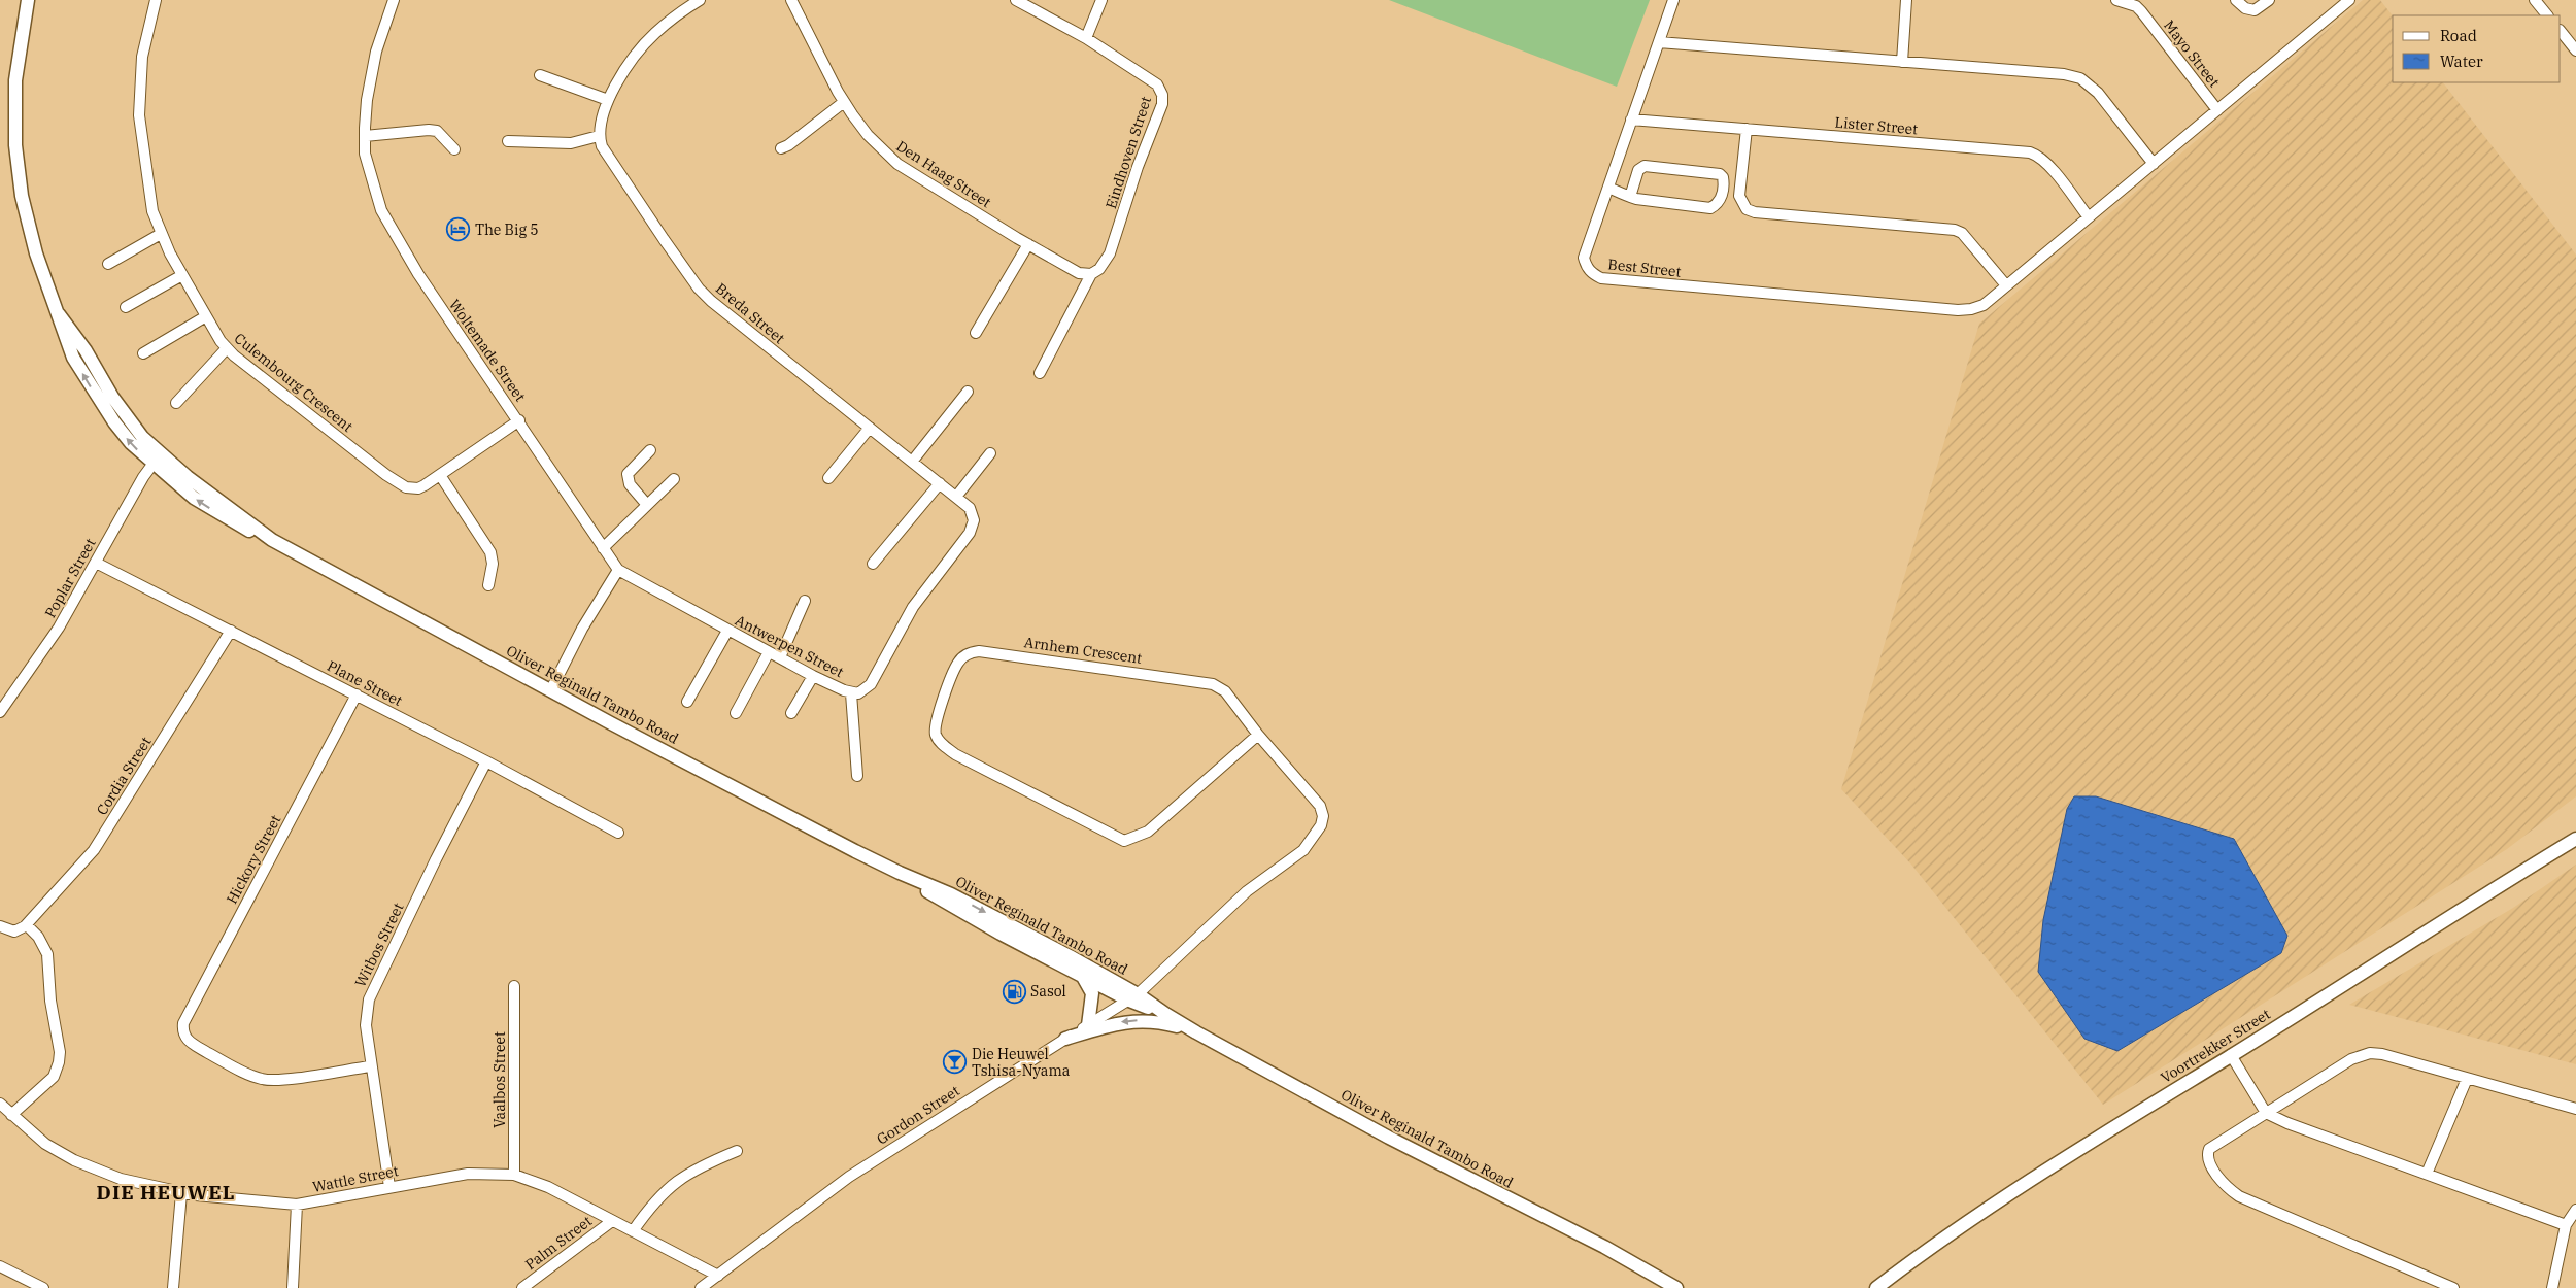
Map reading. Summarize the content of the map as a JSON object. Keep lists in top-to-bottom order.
{
  "streets": {
    "main road": ["Oliver Reginald Tambo Road", "Voortrekker Street"],
    "street": [
      "Mayo Street",
      "Lister Street",
      "Eindhoven Street",
      "Den Haag Street",
      "Best Street",
      "Breda Street",
      "Woltemade Street",
      "Culembourg Crescent",
      "Poplar Street",
      "Antwerpen Street",
      "Arnhem Crescent",
      "Plane Street",
      "Cordia Street",
      "Hickory Street",
      "Witbos Street",
      "Vaalbos Street",
      "Gordon Street",
      "Wattle Street",
      "Palm Street"
    ]
  },
  "crossings": [
    ["Lister Street", "Best Street"],
    ["Eindhoven Street", "Den Haag Street"],
    ["Breda Street", "Antwerpen Street"],
    ["Woltemade Street", "Culembourg Crescent"],
    ["Woltemade Street", "Antwerpen Street"],
    ["Poplar Street", "Plane Street"],
    ["Poplar Street", "Oliver Reginald Tambo Road"],
    ["Arnhem Crescent", "Gordon Street"],
    ["Plane Street", "Cordia Street"],
    ["Plane Street", "Hickory Street"],
    ["Plane Street", "Witbos Street"],
    ["Oliver Reginald Tambo Road", "Gordon Street"],
    ["Hickory Street", "Witbos Street"],
    ["Witbos Street", "Wattle Street"],
    ["Vaalbos Street", "Wattle Street"],
    ["Gordon Street", "Wattle Street"],
    ["Wattle Street", "Palm Street"]
  ],
  "districts": ["DIE HEUWEL"],
  "places": {
    "hotel": ["The Big 5"],
    "fuel station": ["Sasol"],
    "bar": ["Die Heuwel Tshisa-Nyama"]
  },
  "legend": ["Road", "Water"]
}
